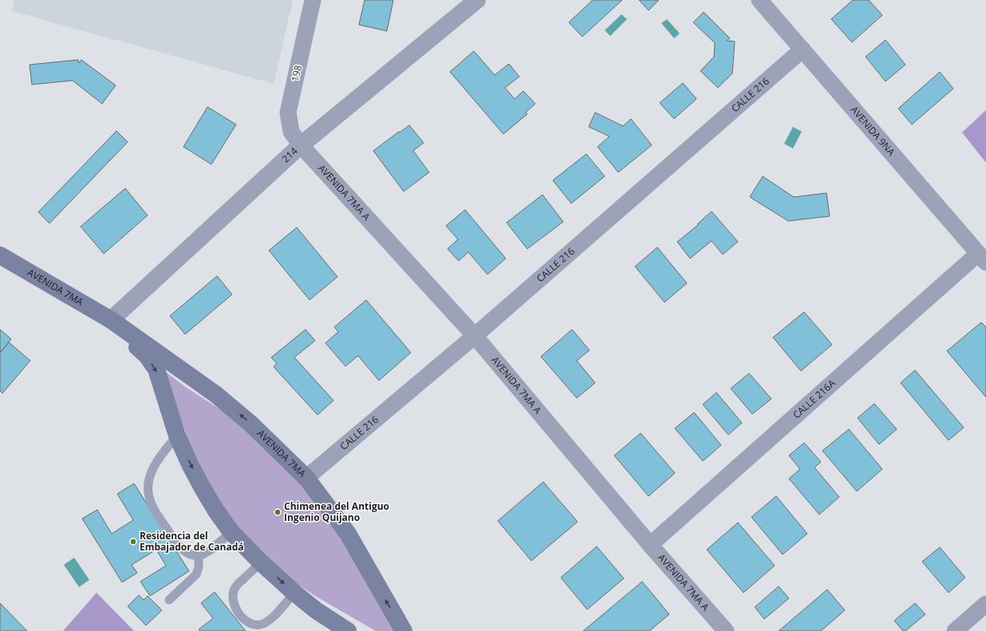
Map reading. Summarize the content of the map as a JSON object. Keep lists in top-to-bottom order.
{
  "streets": {
    "main road": ["AVENIDA 7MA"],
    "street": [
      "198",
      "CALLE 216",
      "AVENIDA 9NA",
      "214",
      "AVENIDA 7MA A",
      "CALLE 216A"
    ]
  },
  "crossings": [
    ["198", "214"],
    ["198", "AVENIDA 7MA A"],
    ["CALLE 216", "AVENIDA 9NA"],
    ["CALLE 216", "AVENIDA 7MA A"],
    ["CALLE 216", "AVENIDA 7MA"],
    ["AVENIDA 9NA", "CALLE 216A"],
    ["214", "AVENIDA 7MA A"],
    ["214", "AVENIDA 7MA"],
    ["AVENIDA 7MA A", "CALLE 216A"]
  ],
  "places": ["Chimenea del Antiguo Ingenio Quijano", "Residencia del Embajador de Canadá"]
}
